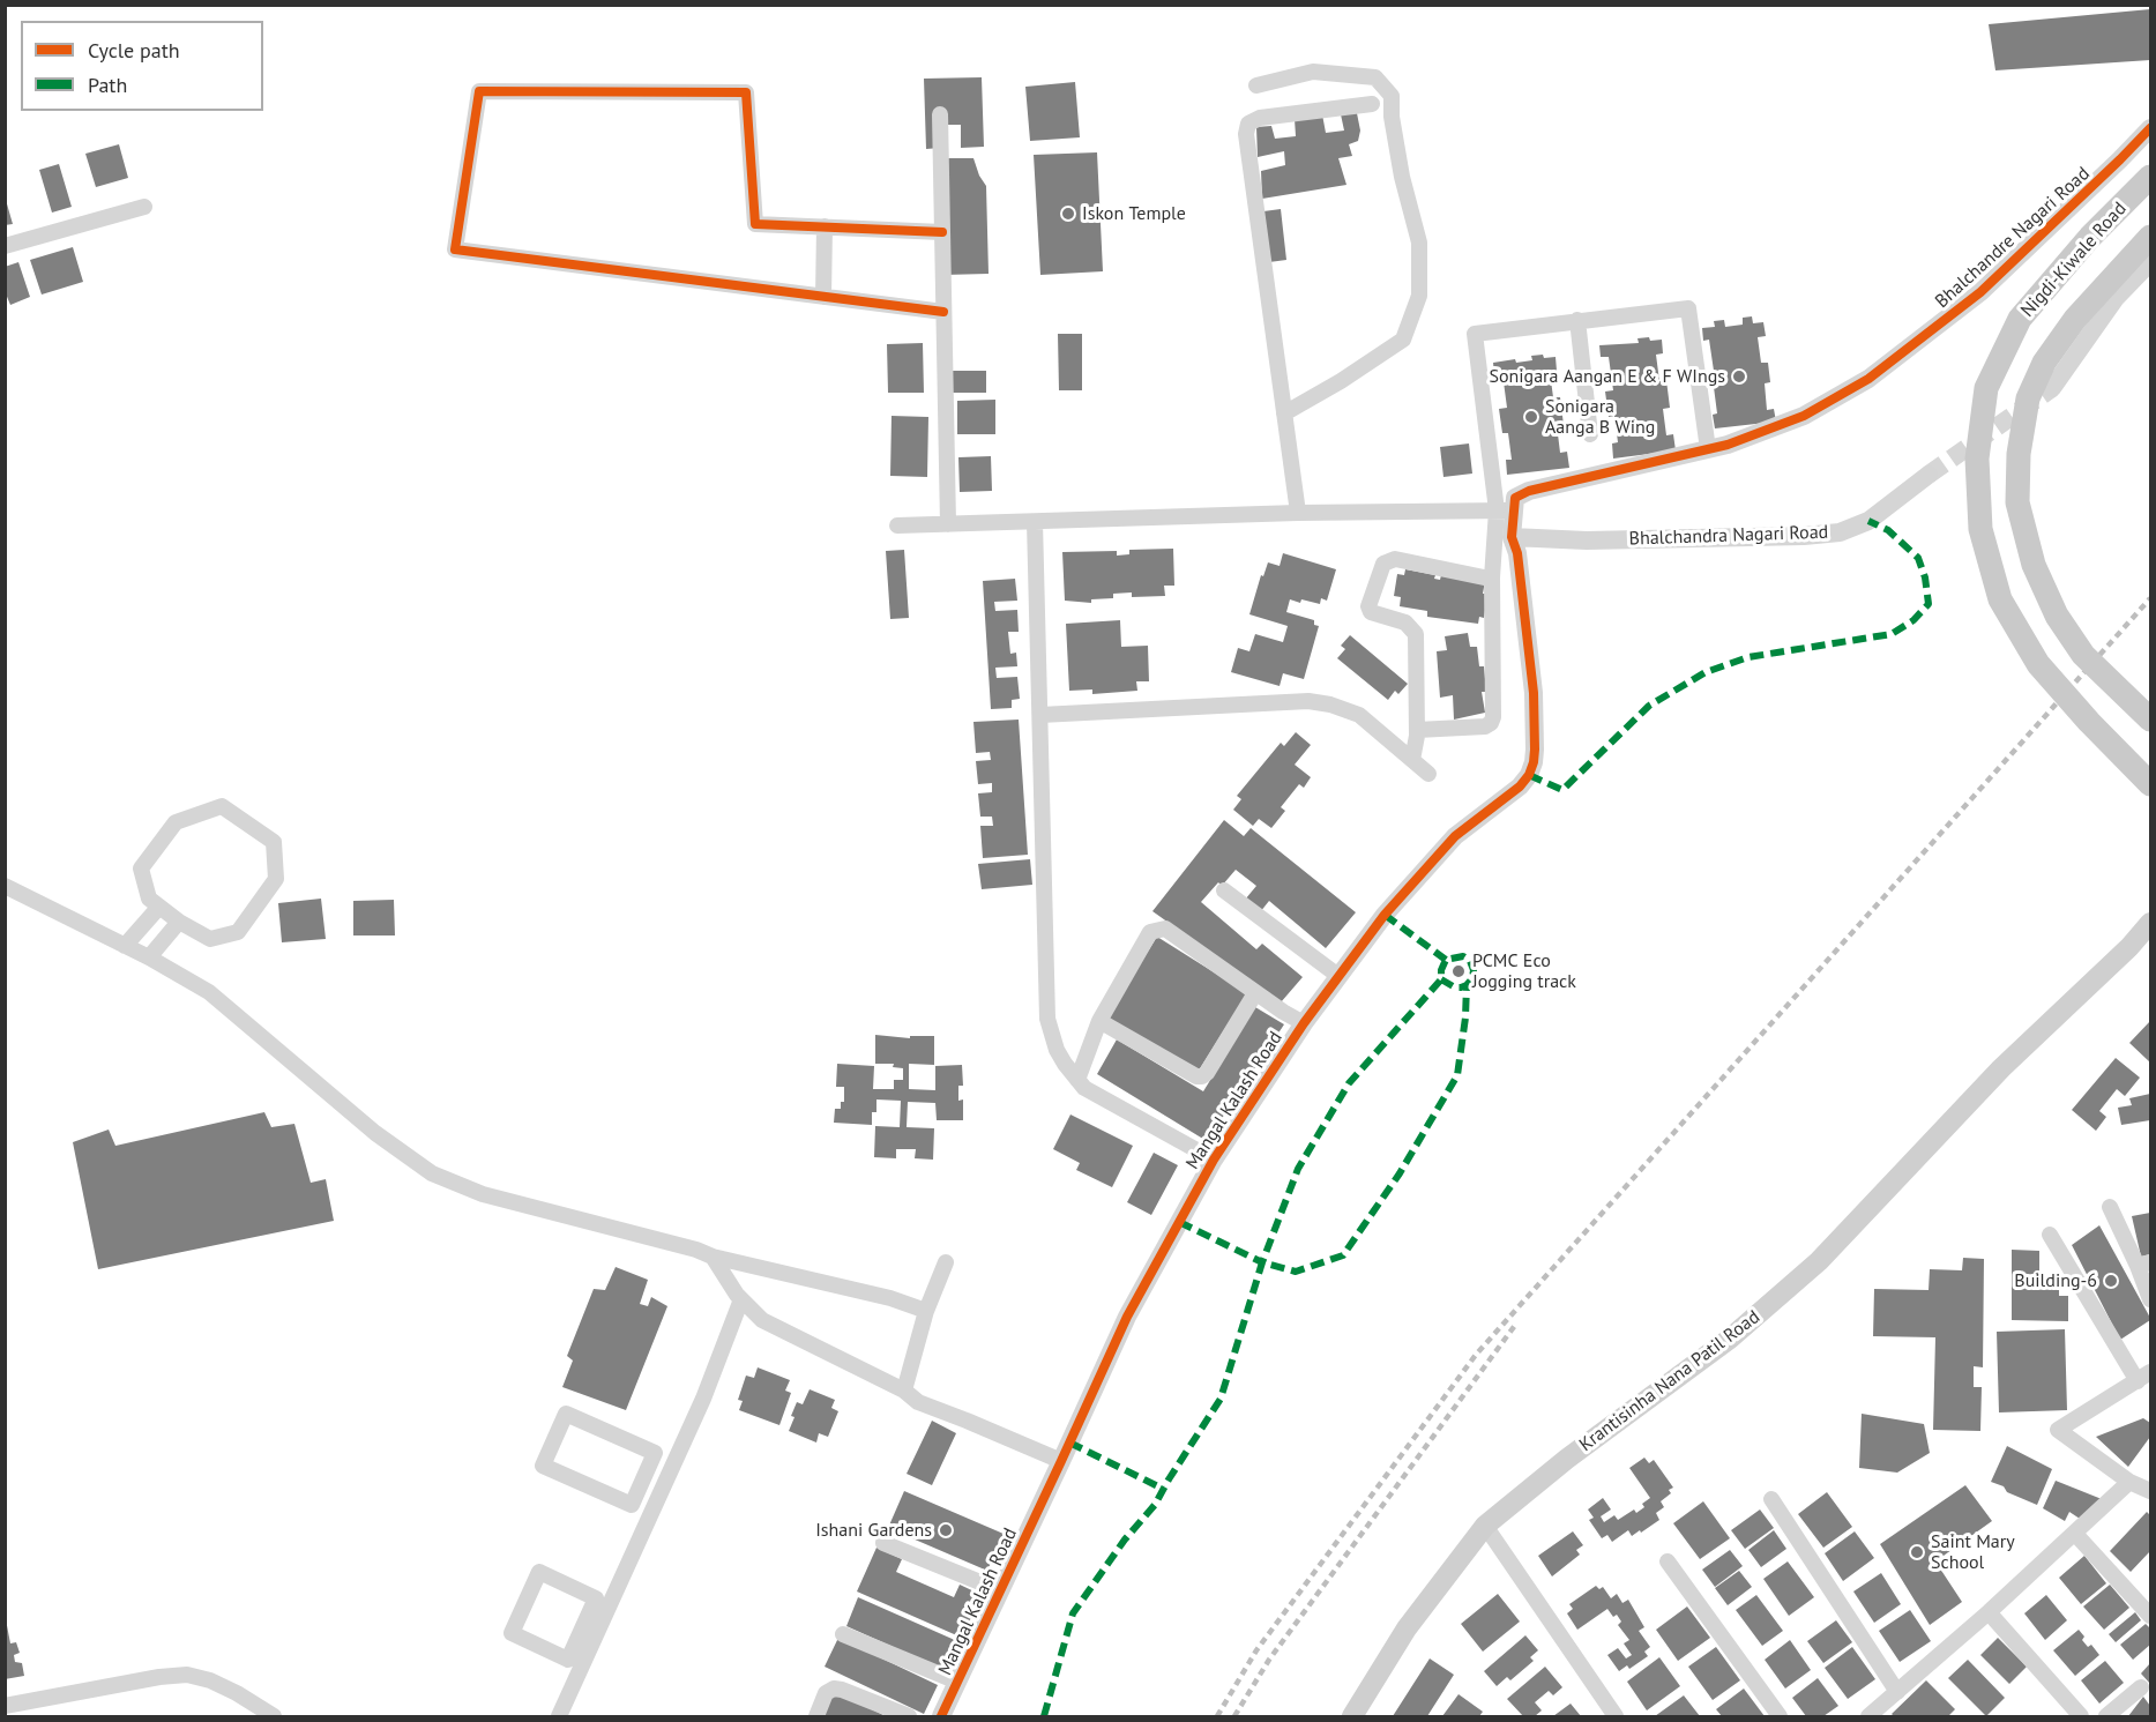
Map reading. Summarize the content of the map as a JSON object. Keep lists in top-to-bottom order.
{
  "streets": {
    "main road": ["Nigdi-Kiwale Road", "Krantisinha Nana Patil Road"],
    "street": ["Bhalchandre Nagari Road", "Bhalchandra Nagari Road", "Mangal Kalash Road"]
  },
  "crossings": [
    ["Bhalchandre Nagari Road", "Mangal Kalash Road"],
    ["Bhalchandra Nagari Road", "Mangal Kalash Road"]
  ],
  "places": [
    "Iskon Temple",
    "Sonigara Aangan E & F WIngs",
    "Sonigara Aanga B Wing",
    "PCMC Eco Jogging track",
    "Building-6",
    "Ishani Gardens",
    "Saint Mary School"
  ],
  "legend": ["Cycle path", "Path"]
}
